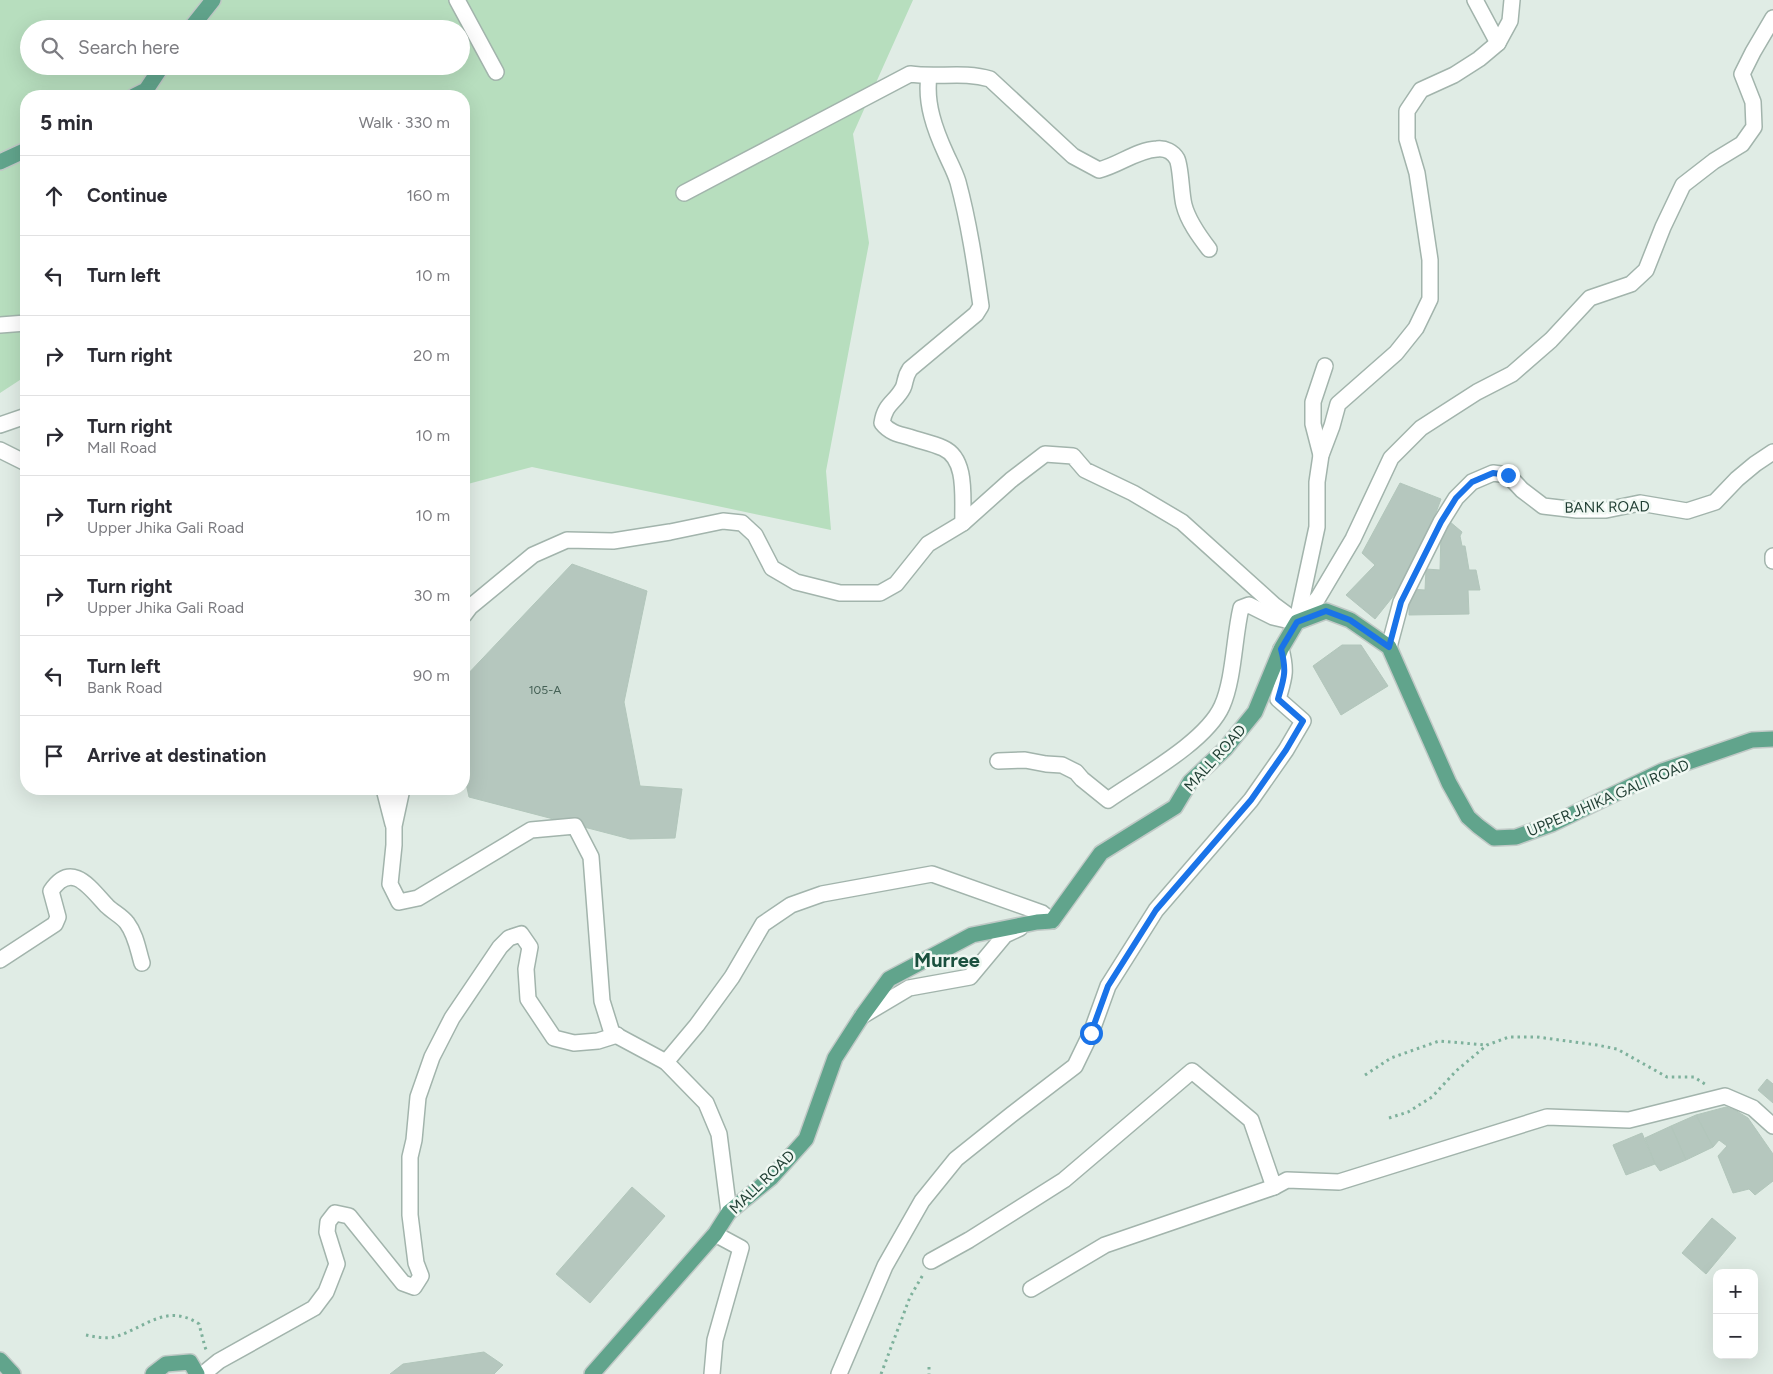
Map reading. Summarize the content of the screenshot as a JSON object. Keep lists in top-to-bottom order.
{
  "streets": {
    "main road": ["MALL ROAD", "UPPER JHIKA GALI ROAD"],
    "street": ["BANK ROAD"]
  },
  "crossings": [
    ["BANK ROAD", "UPPER JHIKA GALI ROAD"]
  ],
  "districts": ["Murree"],
  "house_numbers": ["105-A"],
  "page": {
    "search": "Search here",
    "heading": ["5 min", "Walk · 330 m"],
    "list": [
      ["Continue", "160 m"],
      ["Turn left", "10 m"],
      ["Turn right", "20 m"],
      ["Turn right", "Mall Road", "10 m"],
      ["Turn right", "Upper Jhika Gali Road", "10 m"],
      ["Turn right", "Upper Jhika Gali Road", "30 m"],
      ["Turn left", "Bank Road", "90 m"],
      "Arrive at destination"
    ],
    "map_buttons": ["+", "−"]
  }
}
